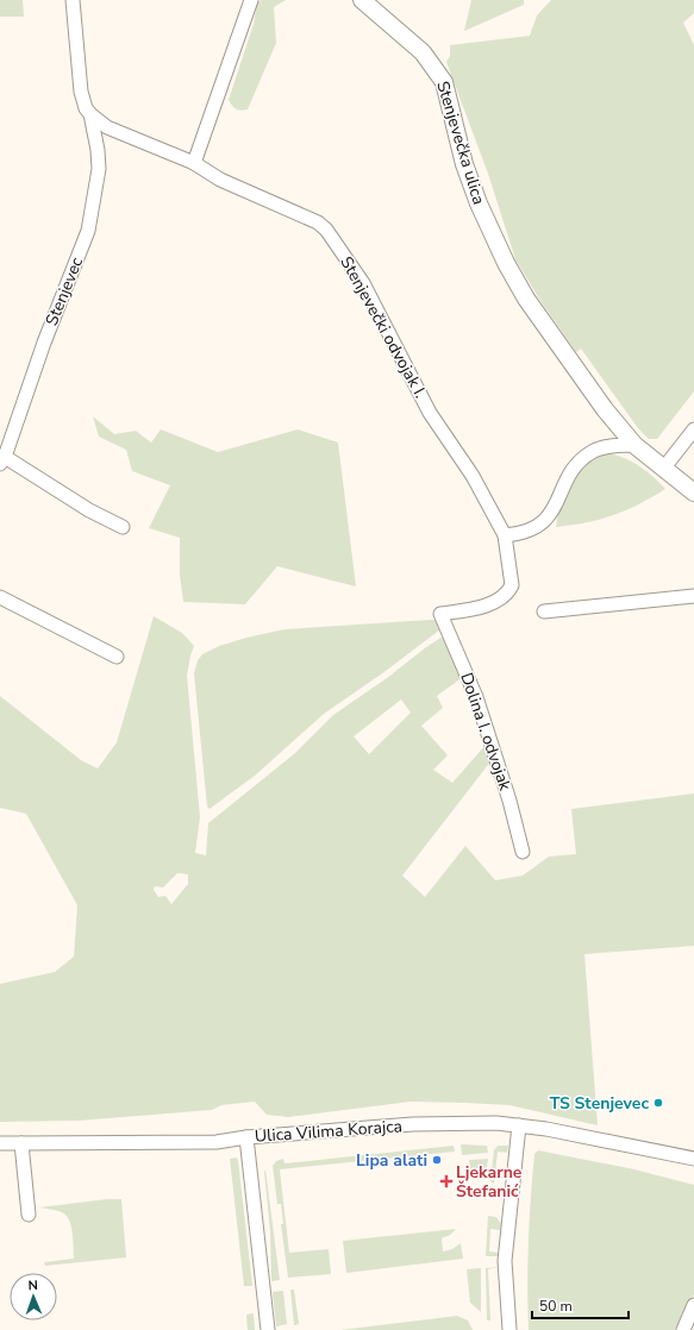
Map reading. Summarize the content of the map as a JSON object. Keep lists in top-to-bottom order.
{
  "streets": {
    "street": [
      "Stenjevečka ulica",
      "Stenjevec",
      "Stenjevečki odvojak I.",
      "Dolina I. odvojak",
      "Ulica Vilima Korajca"
    ]
  },
  "crossings": [
    ["Stenjevec", "Stenjevečki odvojak I."],
    ["Stenjevečki odvojak I.", "Dolina I. odvojak"]
  ],
  "places": {
    "other": ["TS Stenjevec", "Lipa alati"],
    "health": ["Ljekarne Štefanić"]
  },
  "scale_bar": "50 m",
  "north": "top"
}
